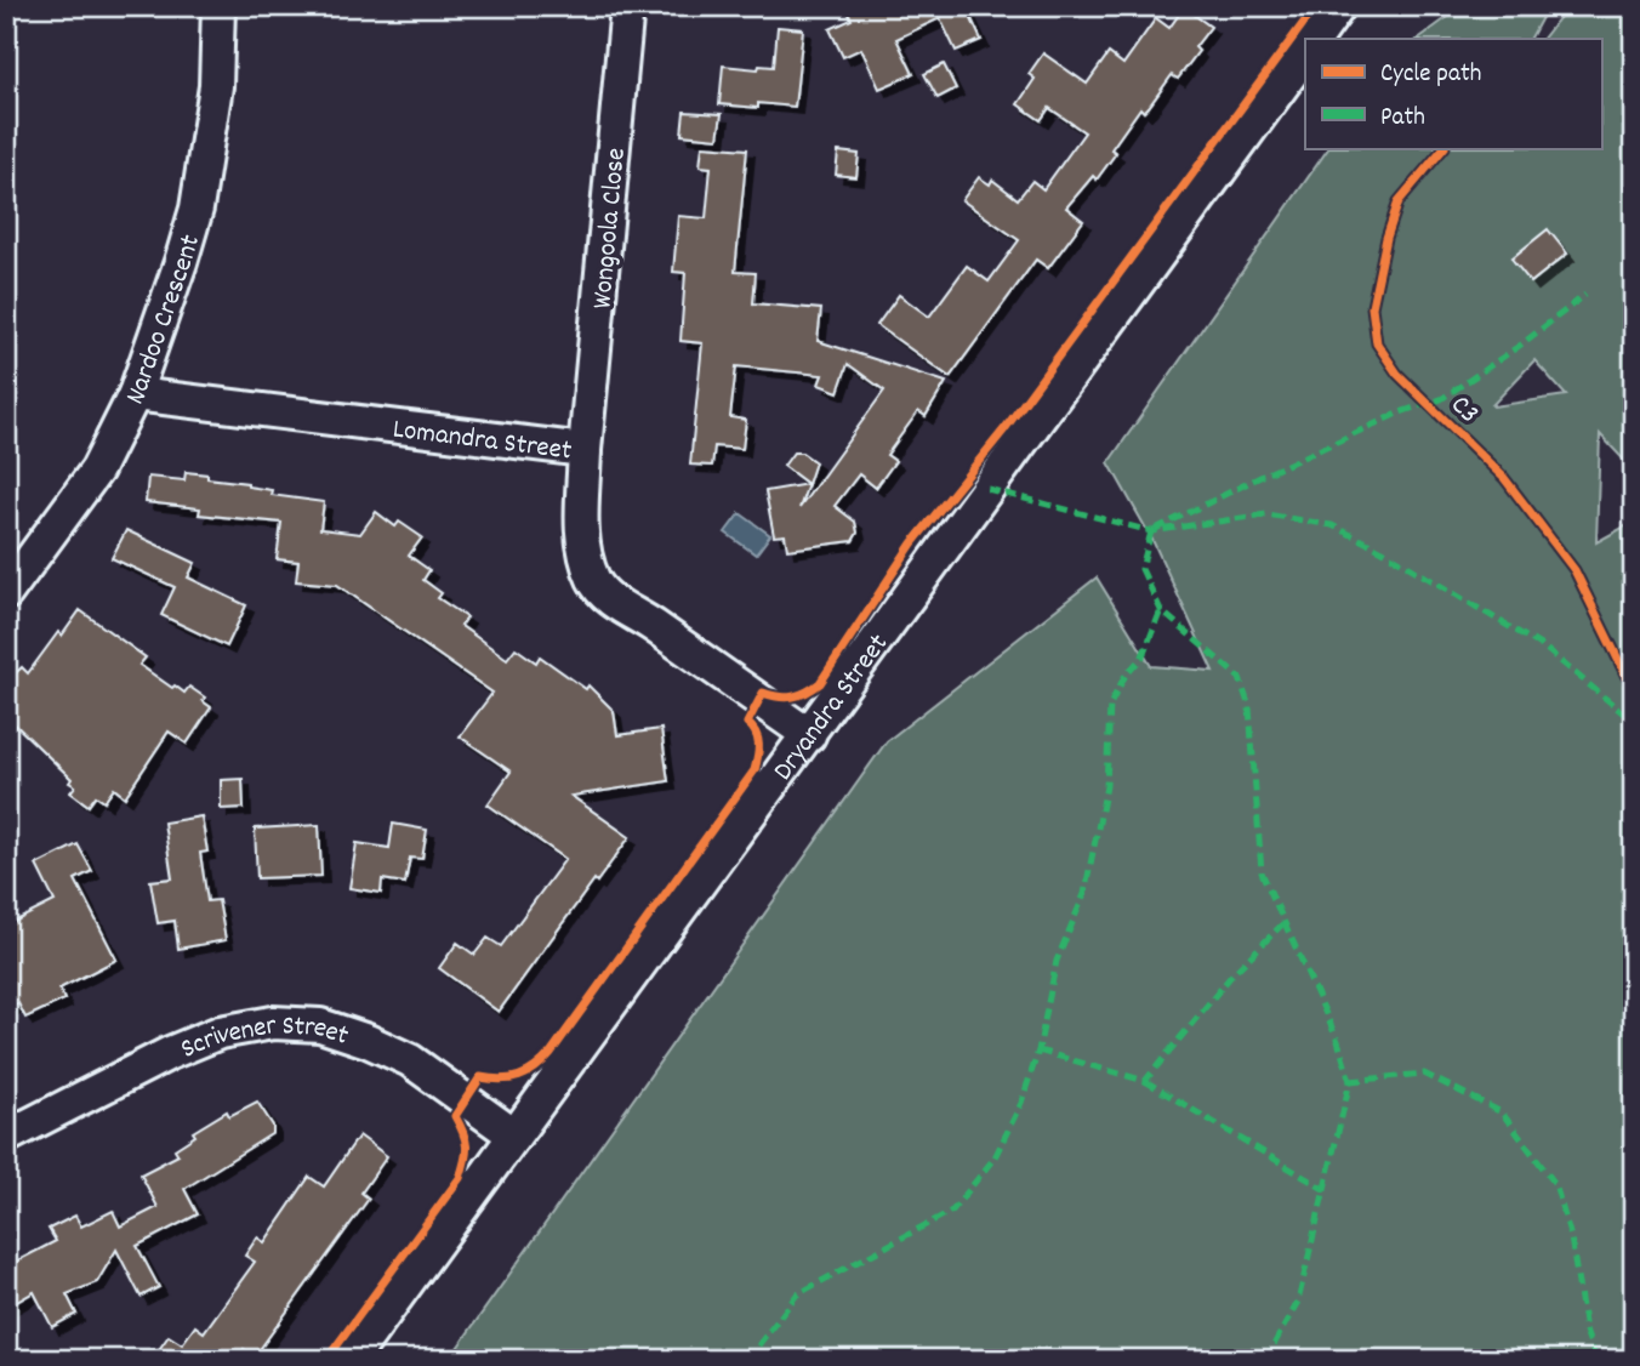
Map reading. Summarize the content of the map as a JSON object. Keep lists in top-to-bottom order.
{
  "streets": {
    "street": [
      "Wongoola Close",
      "Nardoo Crescent",
      "Lomandra Street",
      "Dryandra Street",
      "Scrivener Street"
    ],
    "cycle path": ["C3"]
  },
  "crossings": [
    ["Wongoola Close", "Lomandra Street"],
    ["Nardoo Crescent", "Lomandra Street"],
    ["Lomandra Street", "Dryandra Street"],
    ["Dryandra Street", "Scrivener Street"]
  ],
  "legend": ["Cycle path", "Path"]
}
